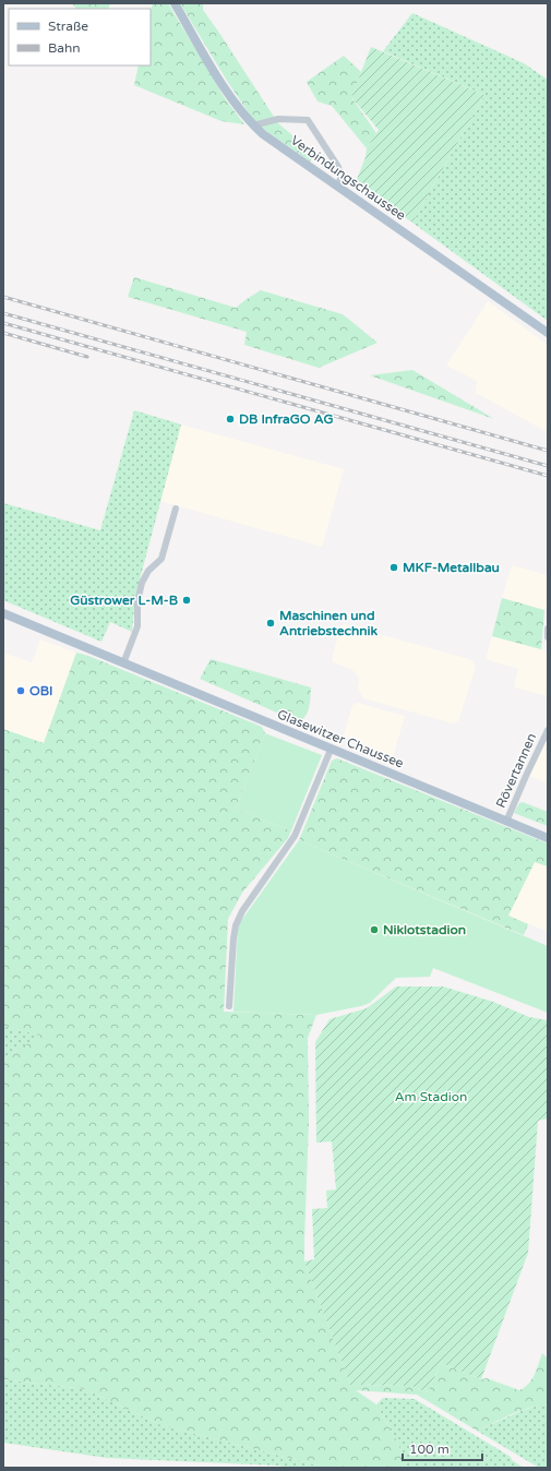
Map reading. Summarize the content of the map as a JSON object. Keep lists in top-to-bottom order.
{
  "streets": {
    "main road": ["Verbindungschaussee", "Glasewitzer Chaussee"],
    "street": ["Rövertannen"]
  },
  "crossings": [
    ["Glasewitzer Chaussee", "Rövertannen"]
  ],
  "parks": ["Am Stadion"],
  "places": [
    "DB InfraGO AG",
    "MKF-Metallbau",
    "Güstrower L-M-B",
    "Maschinen und Antriebstechnik",
    "OBI",
    "Niklotstadion"
  ],
  "legend": ["Straße", "Bahn"],
  "scale_bar": "100 m"
}
